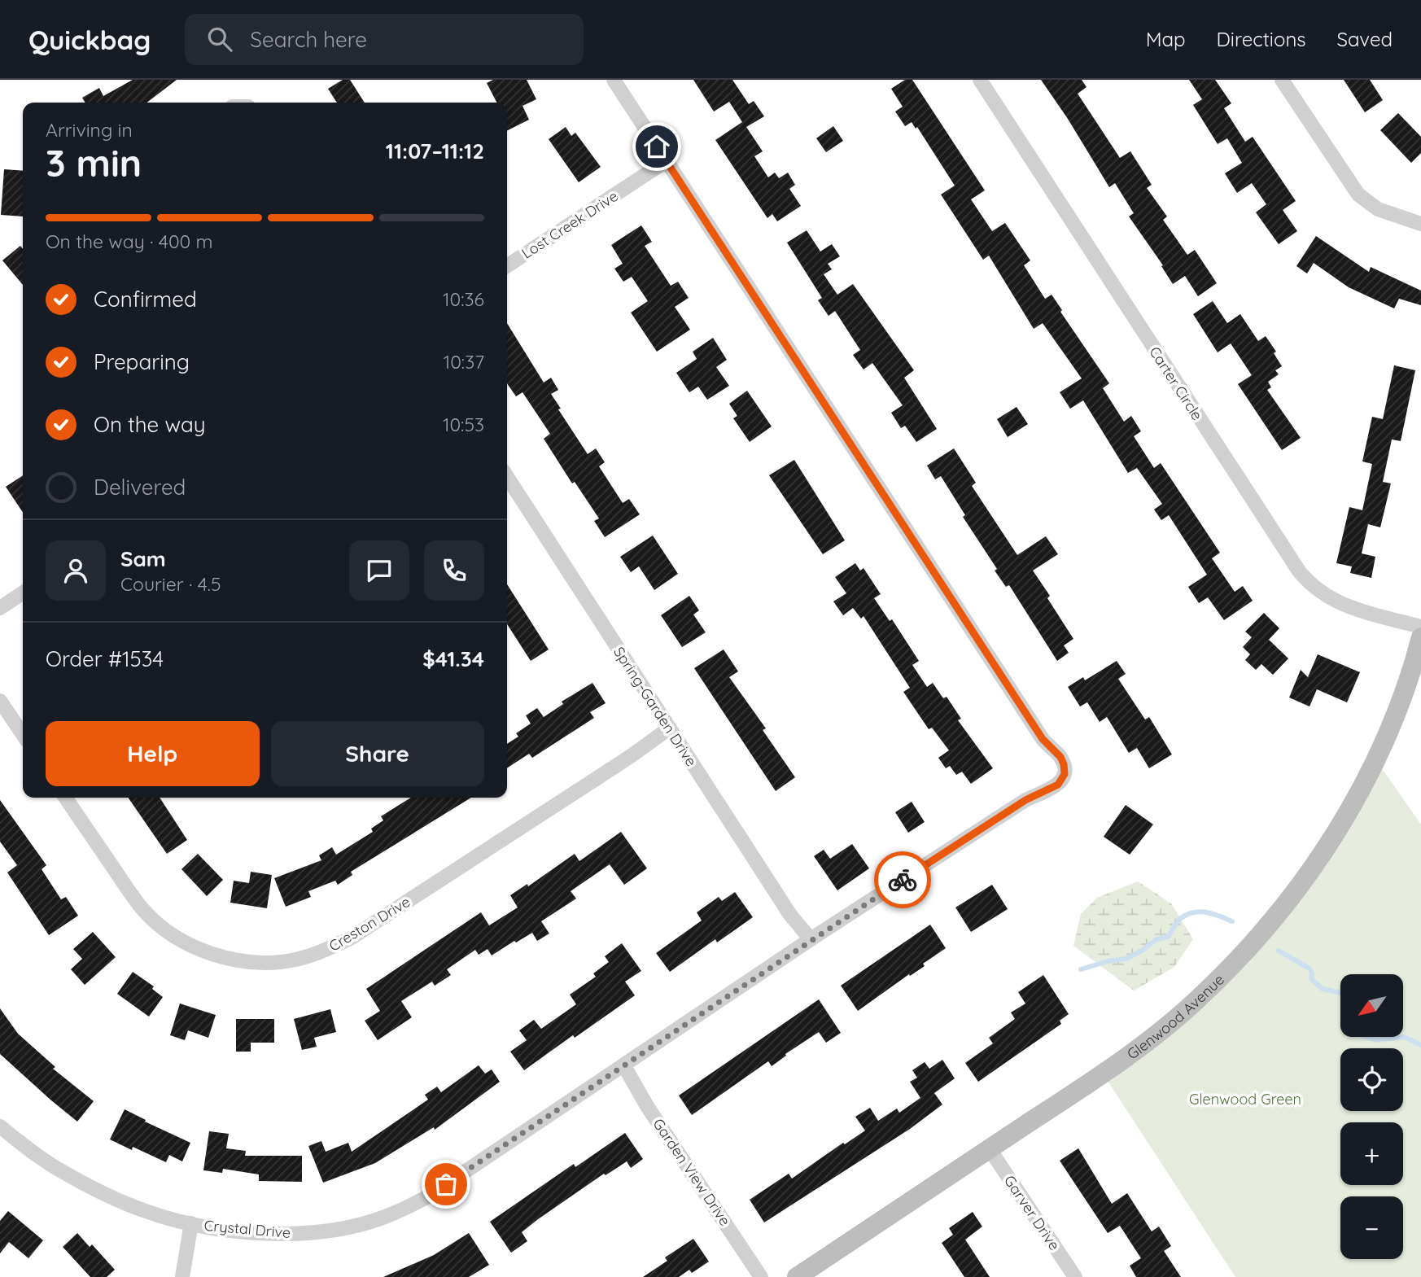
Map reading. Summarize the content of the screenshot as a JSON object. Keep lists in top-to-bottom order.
{
  "streets": {
    "street": [
      "Lost Creek Drive",
      "Carter Circle",
      "Spring-Garden Drive",
      "Creston Drive",
      "Glenwood Avenue",
      "Garden View Drive",
      "Garver Drive",
      "Crystal Drive"
    ]
  },
  "crossings": [
    ["Spring-Garden Drive", "Creston Drive"],
    ["Spring-Garden Drive", "Crystal Drive"],
    ["Glenwood Avenue", "Garver Drive"],
    ["Garden View Drive", "Crystal Drive"]
  ],
  "parks": ["Glenwood Green"],
  "north": "bottom left",
  "page": {
    "header": "Quickbag",
    "search": "Search here",
    "nav": ["Map", "Directions", "Saved"],
    "heading": ["3 min", "Arriving in", "11:07–11:12"],
    "panel": [
      "Sam",
      "Courier · 4.5",
      "Order #1534",
      "$41.34"
    ],
    "bar": "On the way · 400 m",
    "list": [
      ["Confirmed", "10:36"],
      ["Preparing", "10:37"],
      ["On the way", "10:53"],
      "Delivered"
    ],
    "buttons": ["Help", "Share"],
    "map_buttons": ["+", "−"]
  }
}
